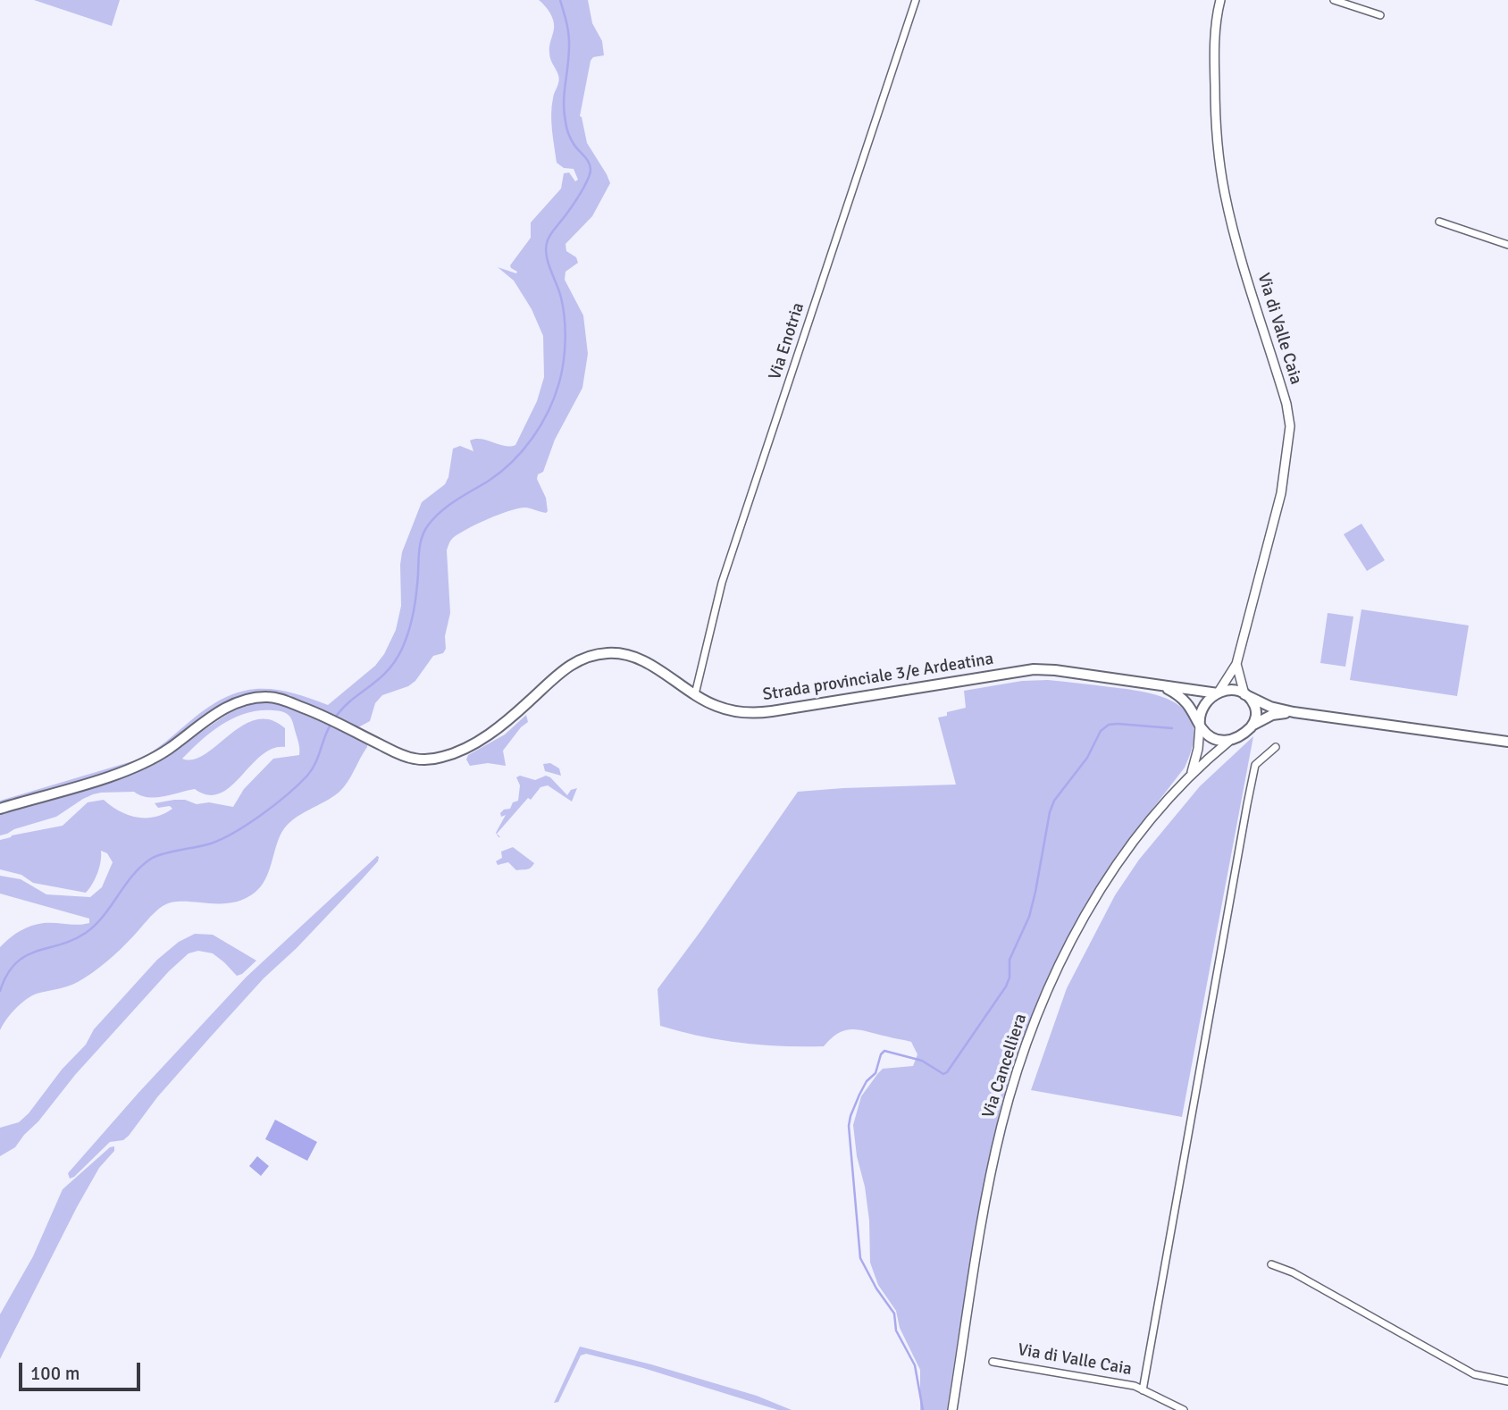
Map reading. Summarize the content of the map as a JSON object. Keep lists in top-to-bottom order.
{
  "streets": {
    "main road": ["Strada provinciale 3/e Ardeatina"],
    "street": ["Via di Valle Caia", "Via Enotria", "Via Cancelliera"]
  },
  "crossings": [
    ["Via di Valle Caia", "Strada provinciale 3/e Ardeatina"],
    ["Via di Valle Caia", "Via Cancelliera"],
    ["Via Enotria", "Strada provinciale 3/e Ardeatina"],
    ["Strada provinciale 3/e Ardeatina", "Via Cancelliera"]
  ],
  "scale_bar": "100 m"
}
